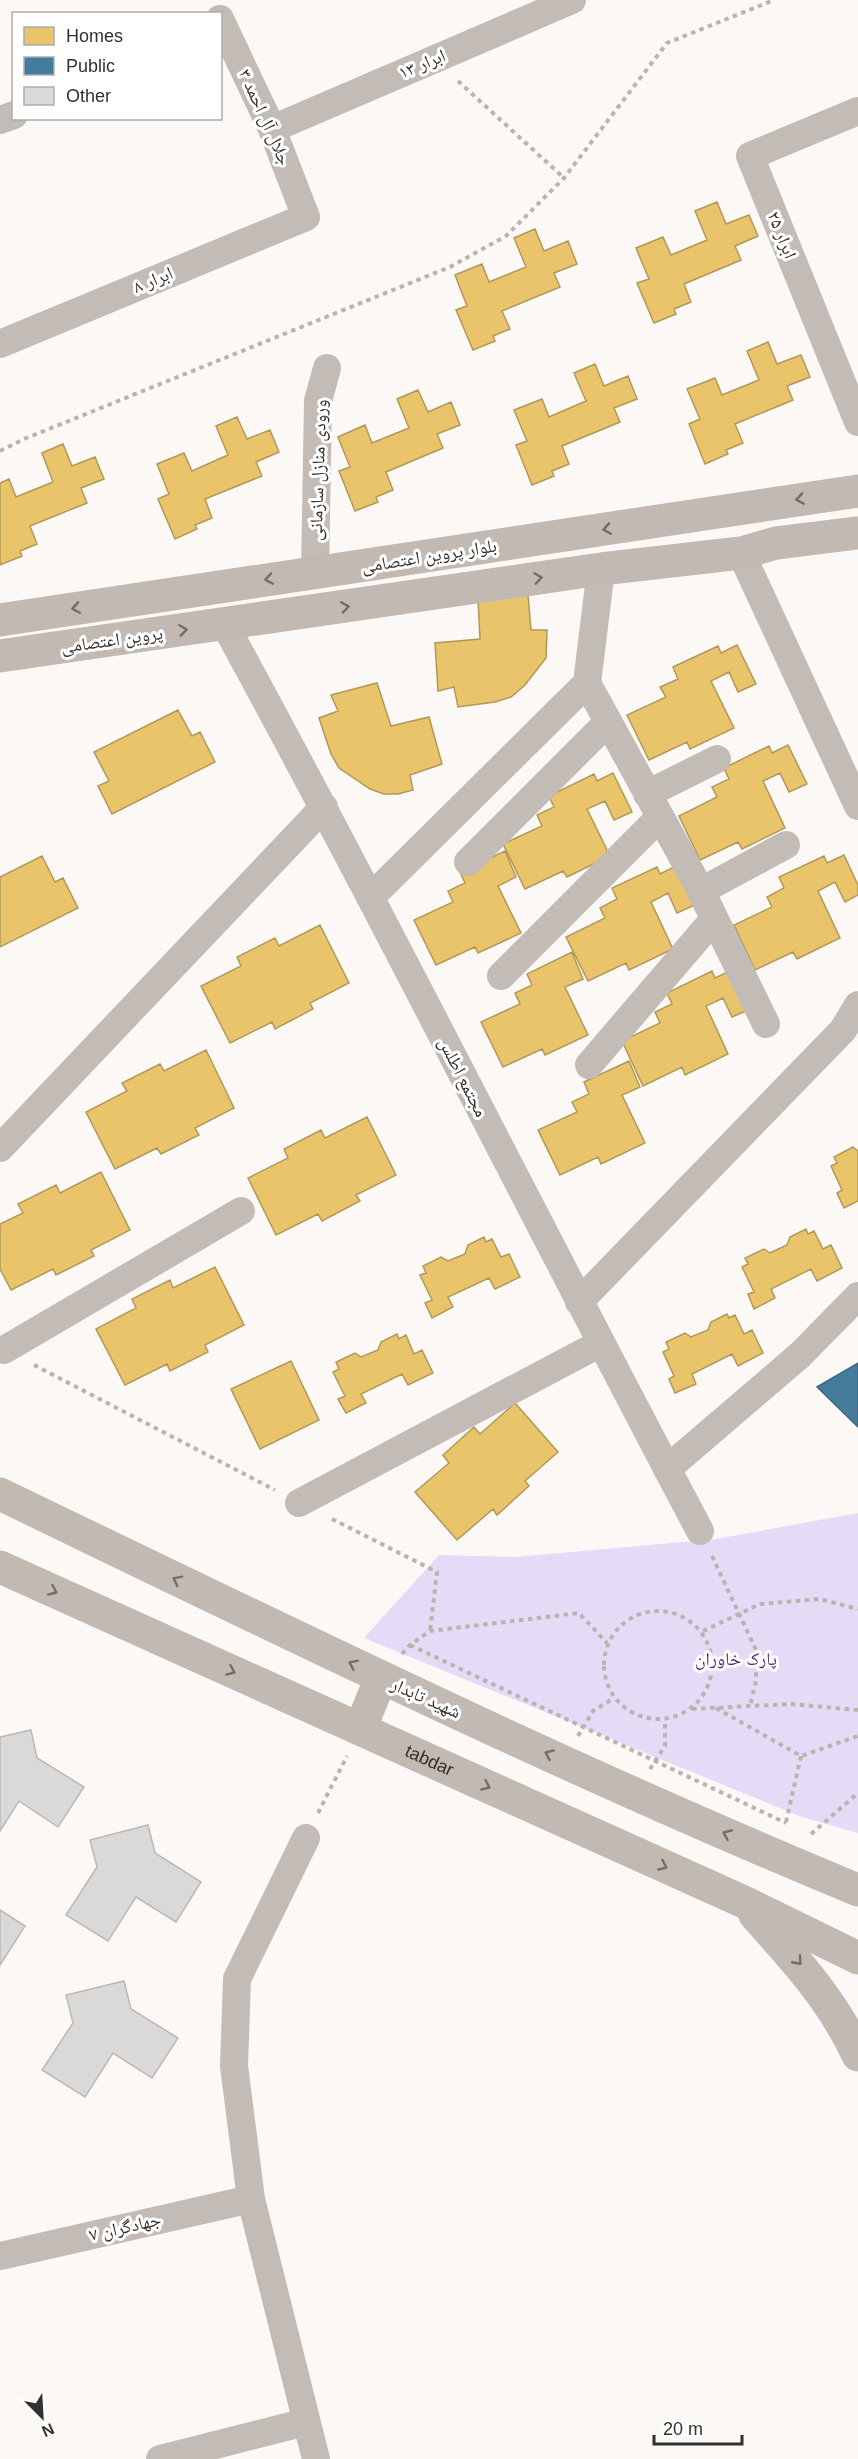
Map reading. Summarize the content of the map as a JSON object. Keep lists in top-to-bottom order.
{
  "streets": {
    "main road": [
      "بلوار پروین اعتصامی",
      "پروین اعتصامی",
      "شهید تابدار",
      "tabdar"
    ],
    "street": [
      "ابرار ۱۳",
      "جلال آل احمد ۳",
      "ابرار ۲۵",
      "ابرار ۸",
      "ورودی منازل سازمانی",
      "مجتمع اطلس",
      "جهادگران ۷"
    ]
  },
  "crossings": [
    ["ابرار ۱۳", "جلال آل احمد ۳"],
    ["جلال آل احمد ۳", "ابرار ۸"],
    ["ورودی منازل سازمانی", "بلوار پروین اعتصامی"],
    ["بلوار پروین اعتصامی", "پروین اعتصامی"],
    ["بلوار پروین اعتصامی", "مجتمع اطلس"],
    ["پروین اعتصامی", "مجتمع اطلس"]
  ],
  "one_way": ["پروین اعتصامی", "شهید تابدار", "tabdar"],
  "parks": ["پارک خاوران"],
  "legend": ["Homes", "Public", "Other"],
  "scale_bar": "20 m",
  "north": "bottom right"
}
